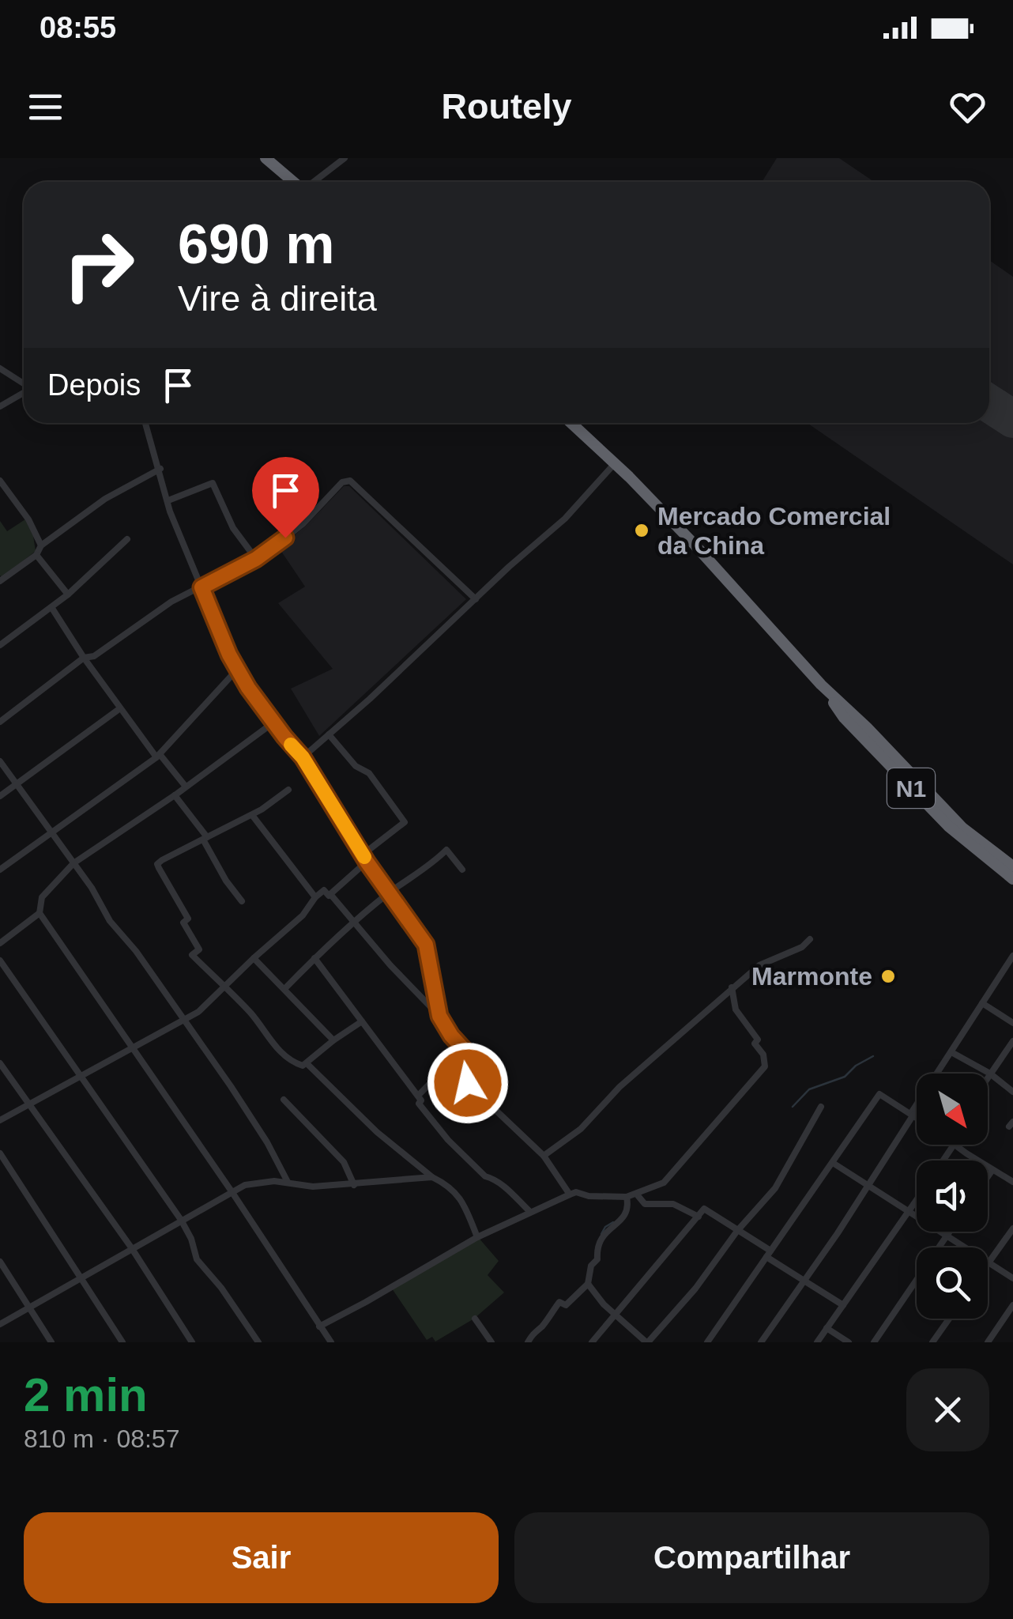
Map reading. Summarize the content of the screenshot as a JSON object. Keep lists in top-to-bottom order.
{
  "streets": {
    "highway": ["N1"]
  },
  "places": ["Mercado Comercial da China", "Marmonte"],
  "north": "bottom right",
  "page": {
    "status": "08:55",
    "header": "Routely",
    "turn": ["690 m", "Vire à direita"],
    "then": "Depois",
    "heading": ["2 min", "810 m · 08:57"],
    "buttons": ["Sair", "Compartilhar"]
  }
}
